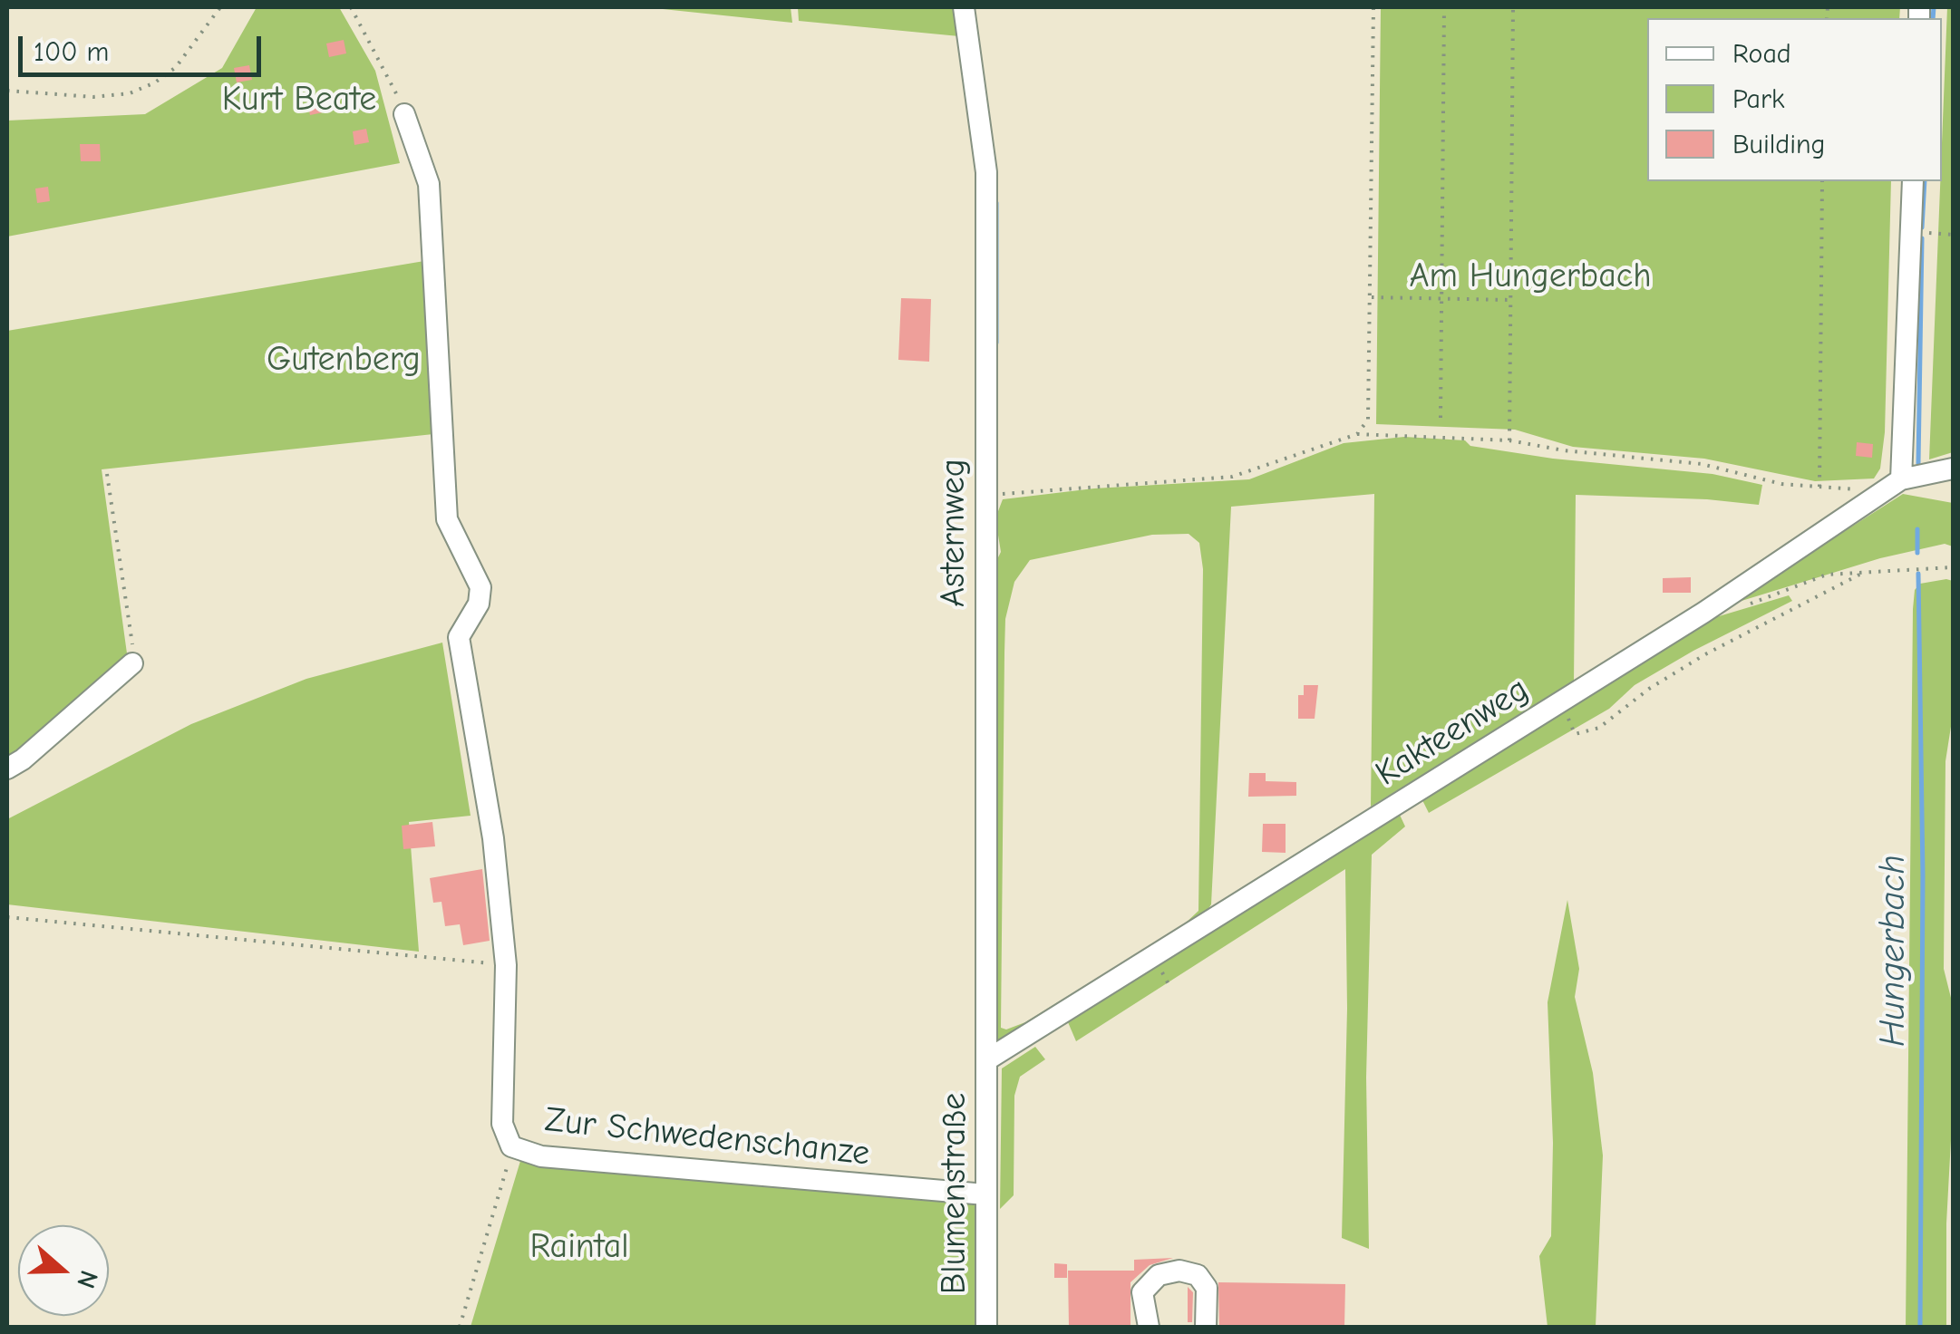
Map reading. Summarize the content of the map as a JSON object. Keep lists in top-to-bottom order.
{
  "streets": {
    "street": [
      "Asternweg",
      "Kakteenweg",
      "Zur Schwedenschanze",
      "Blumenstraße"
    ]
  },
  "crossings": [
    ["Asternweg", "Kakteenweg"],
    ["Asternweg", "Blumenstraße"],
    ["Kakteenweg", "Blumenstraße"],
    ["Zur Schwedenschanze", "Blumenstraße"]
  ],
  "water": ["Hungerbach"],
  "parks": [
    "Kurt Beate",
    "Am Hungerbach",
    "Gutenberg",
    "Raintal"
  ],
  "legend": ["Road", "Park", "Building"],
  "scale_bar": "100 m",
  "north": "right"
}
